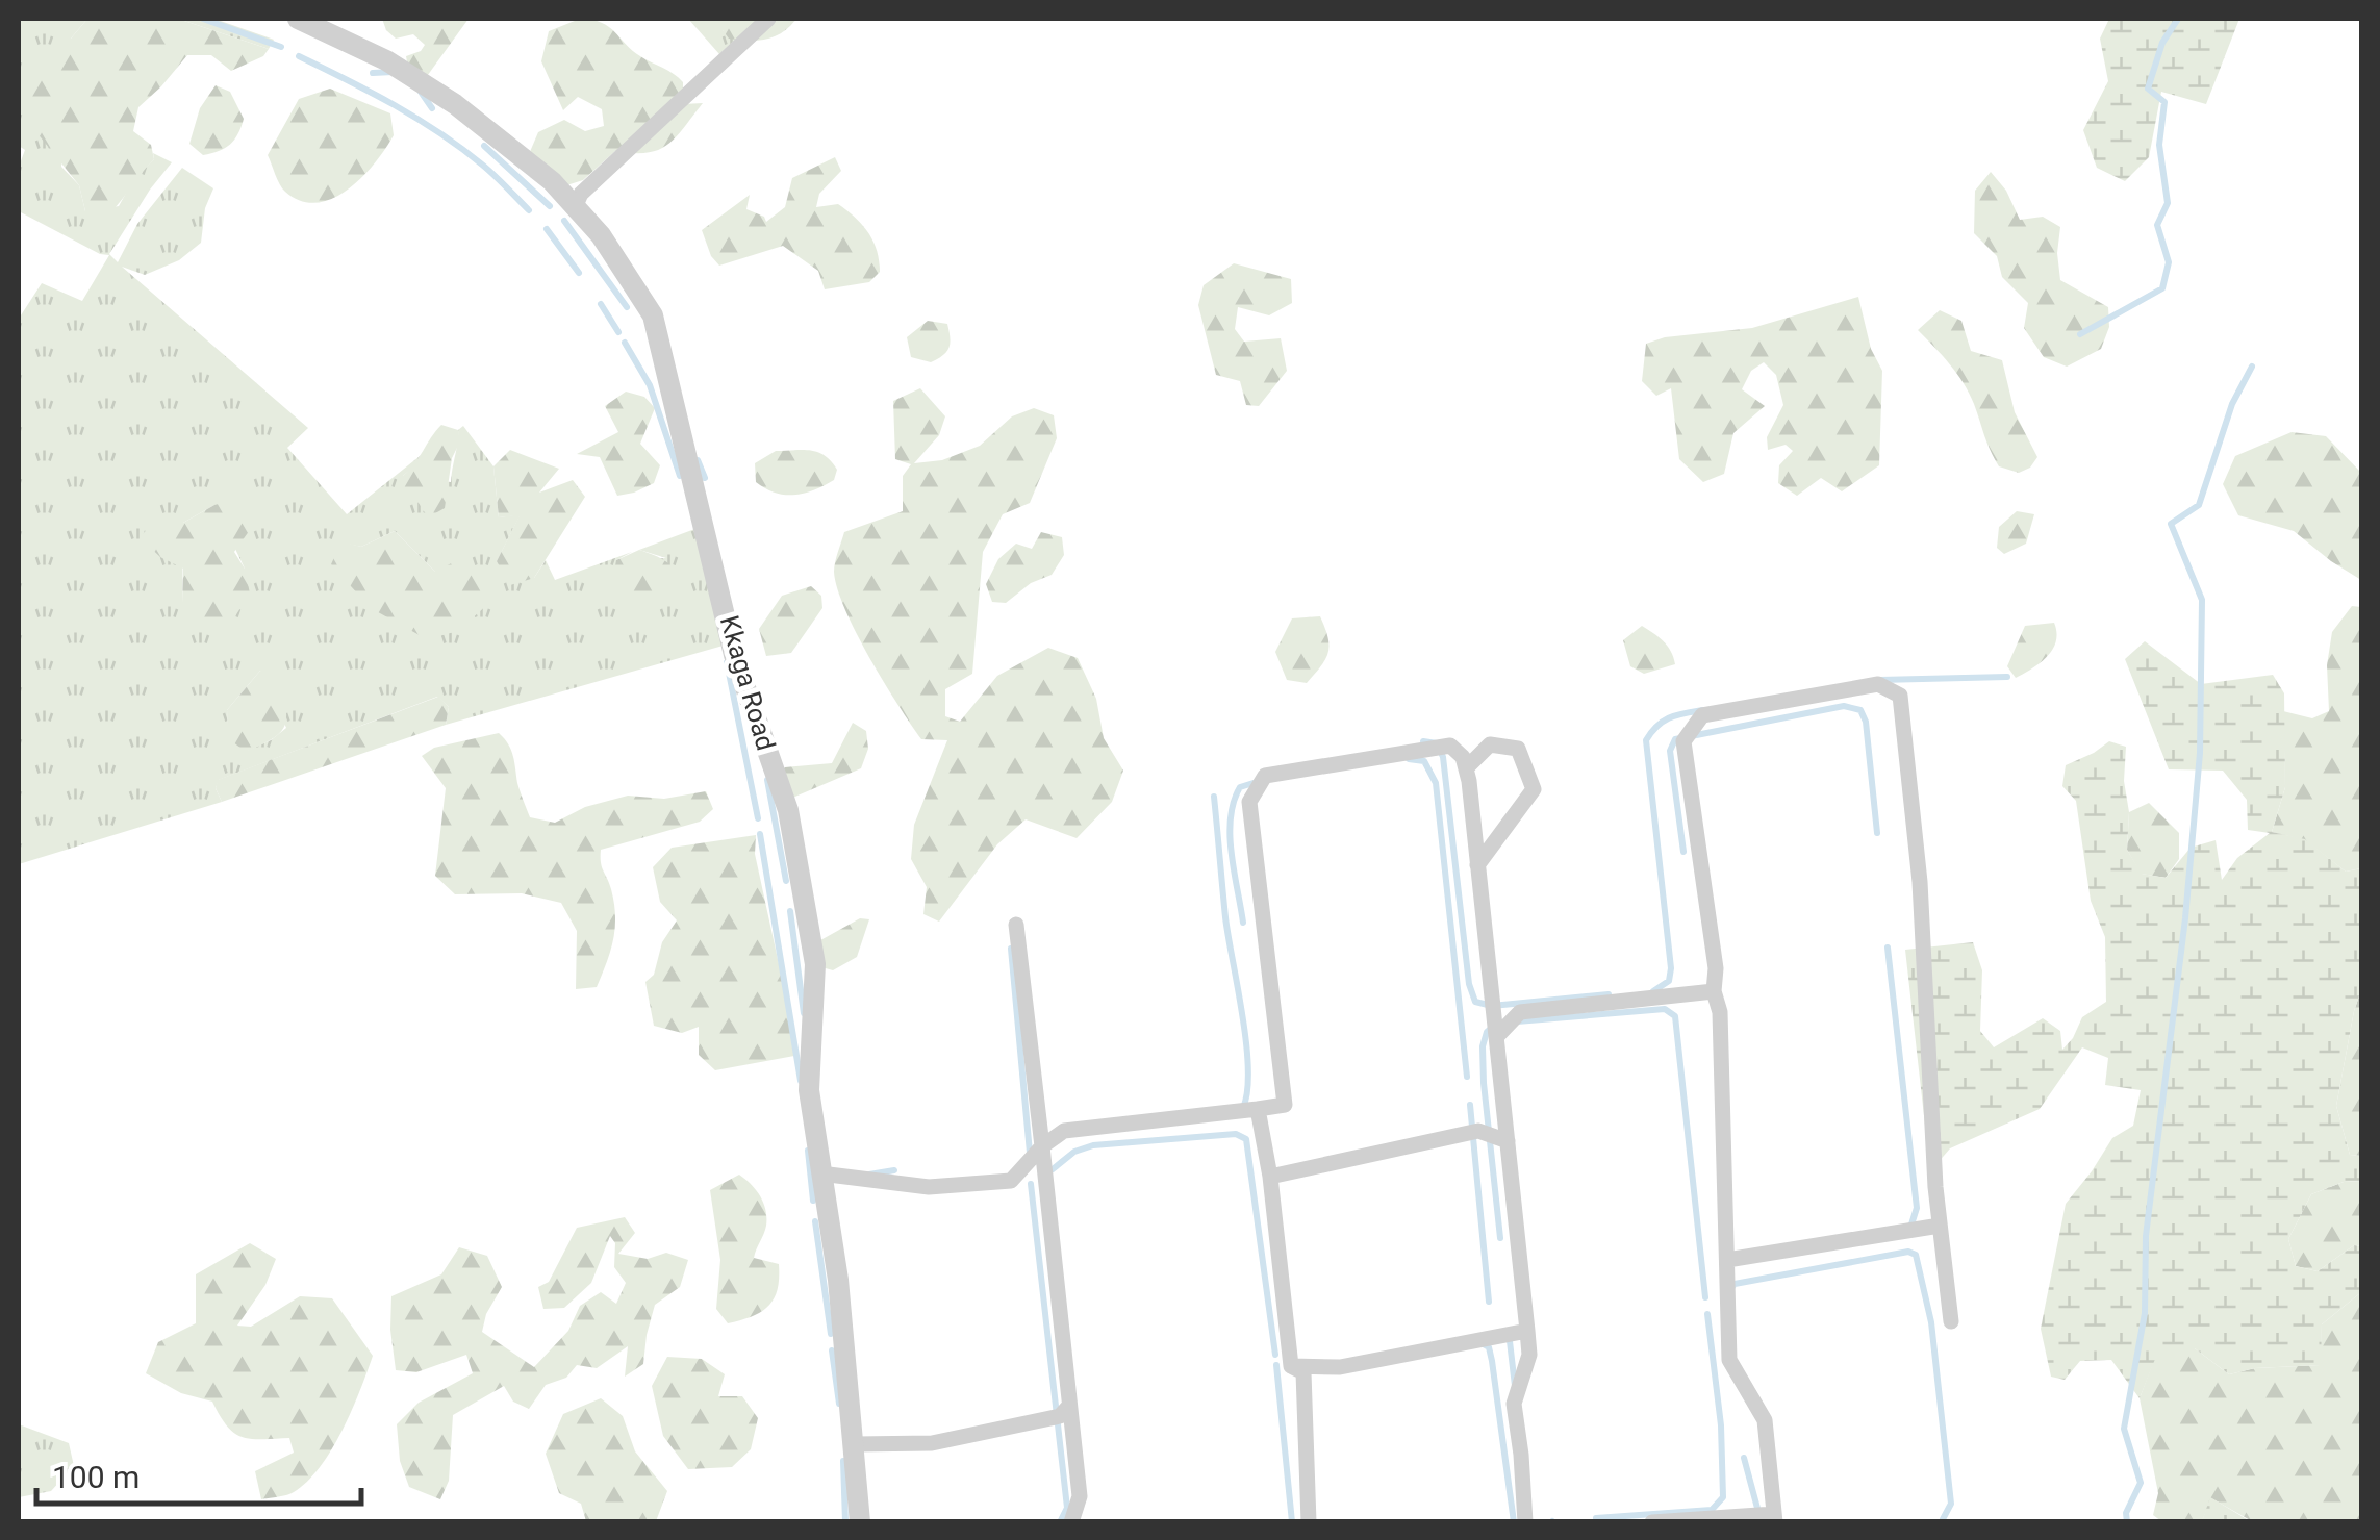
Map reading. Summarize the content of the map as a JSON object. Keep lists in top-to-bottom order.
{
  "streets": {
    "street": ["Kkaga Road"]
  },
  "scale_bar": "100 m"
}
